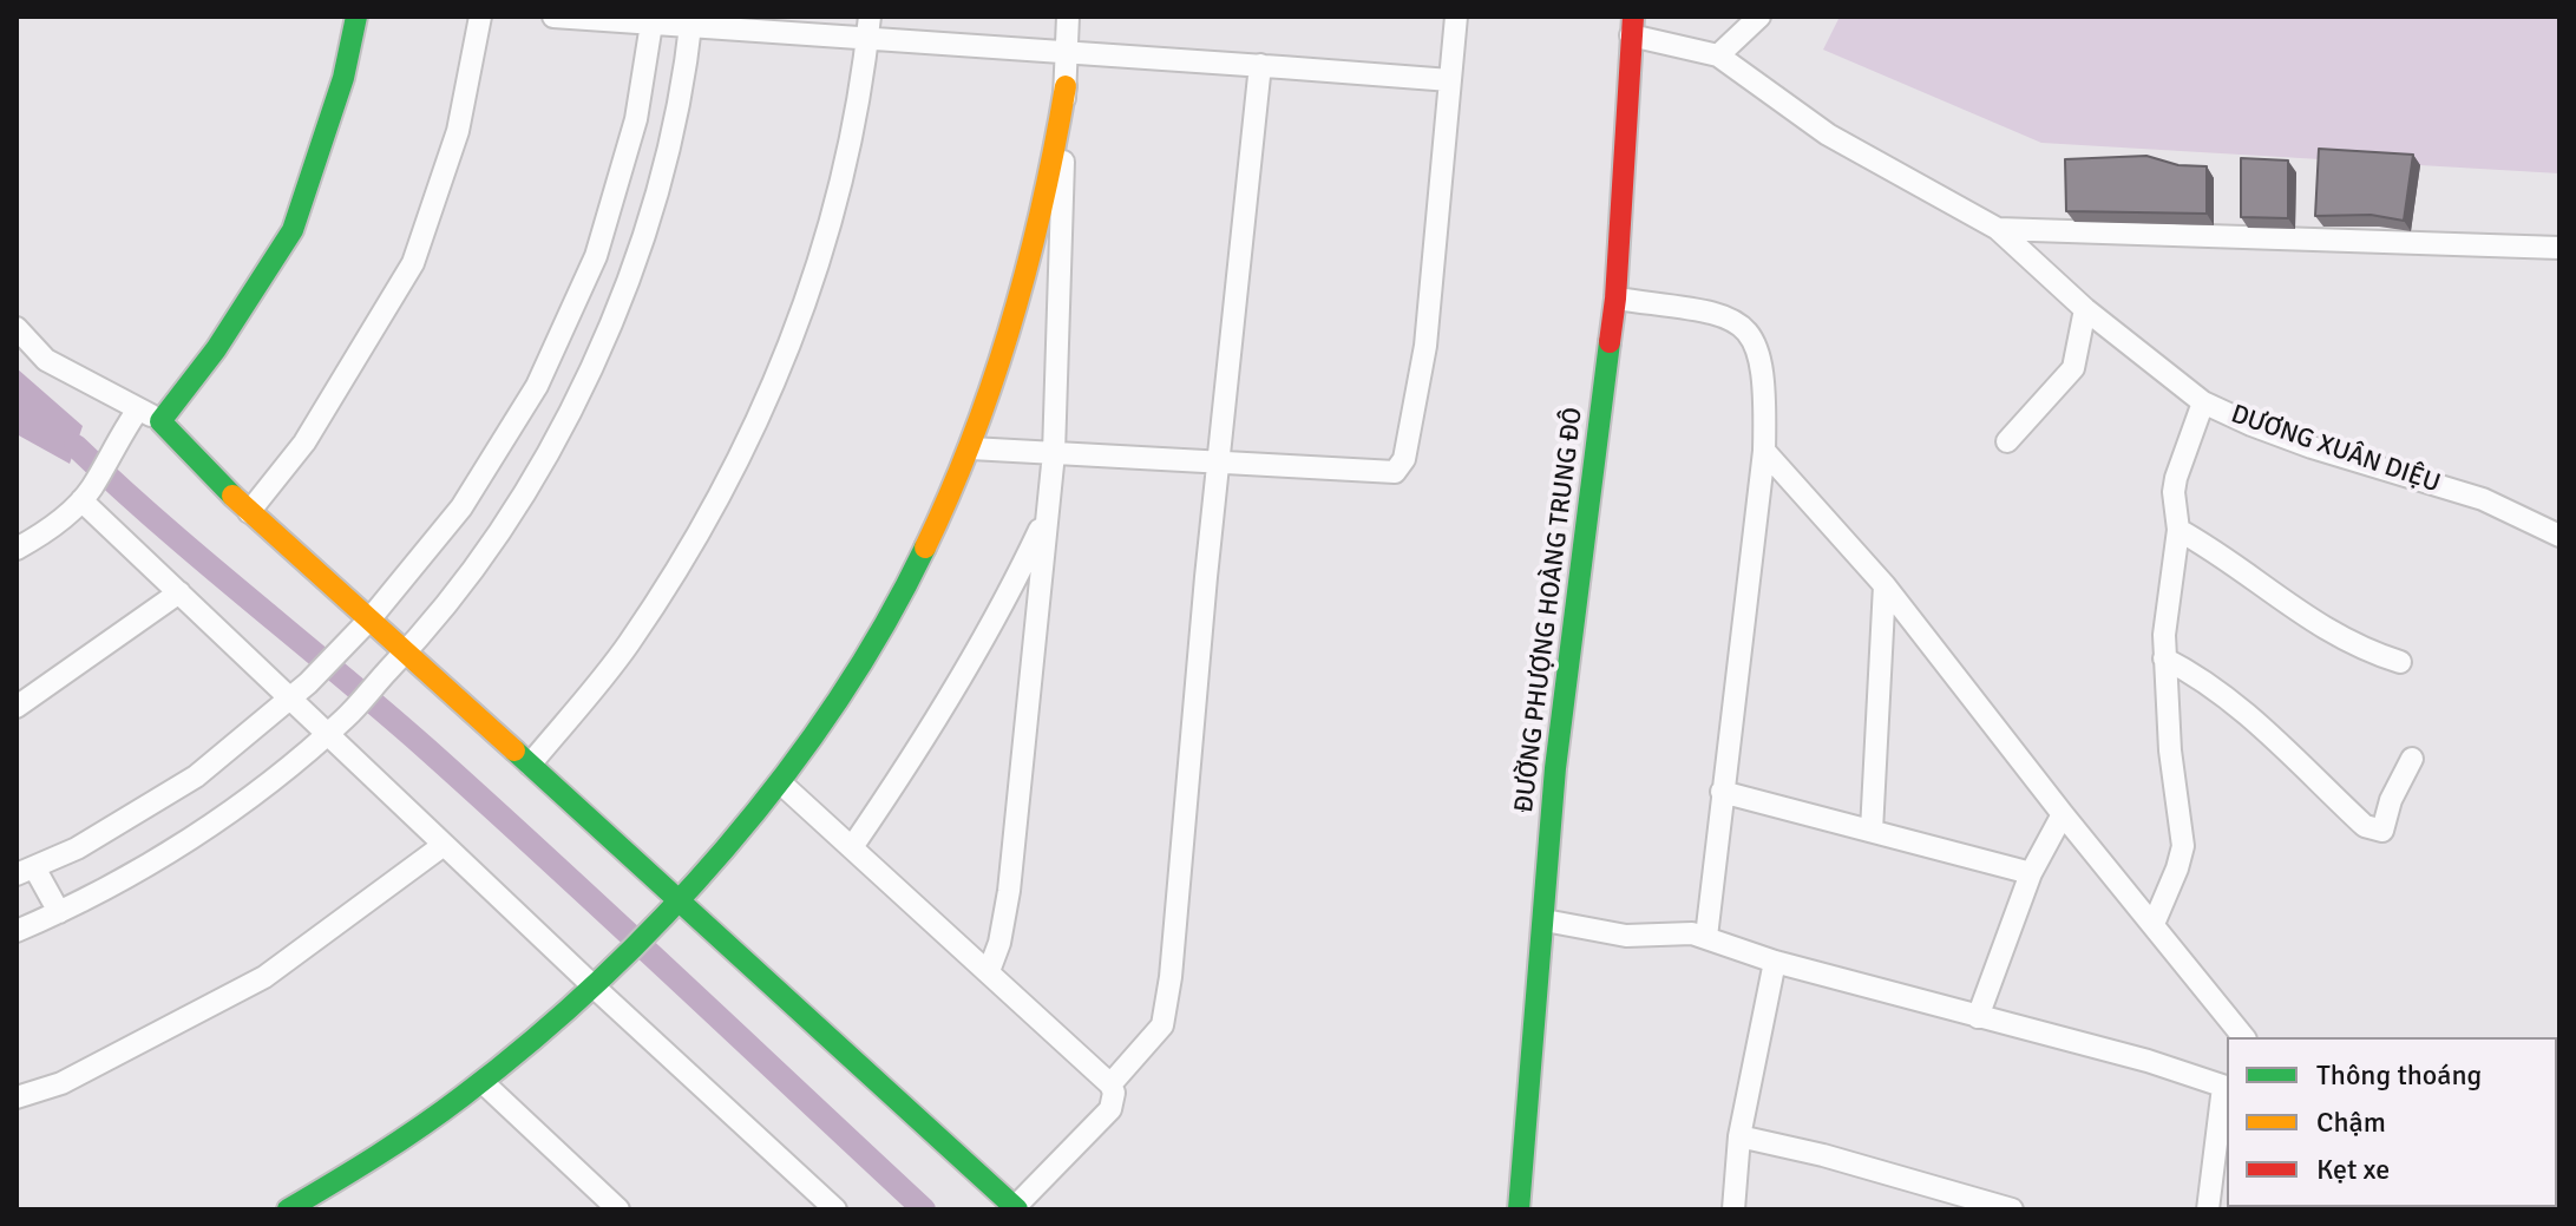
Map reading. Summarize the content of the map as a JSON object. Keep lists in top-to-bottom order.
{
  "streets": {
    "street": ["DƯƠNG XUÂN DIỆU", "ĐƯỜNG PHƯỢNG HOÀNG TRUNG ĐÔ"]
  },
  "legend": ["Thông thoáng", "Chậm", "Kẹt xe"]
}
